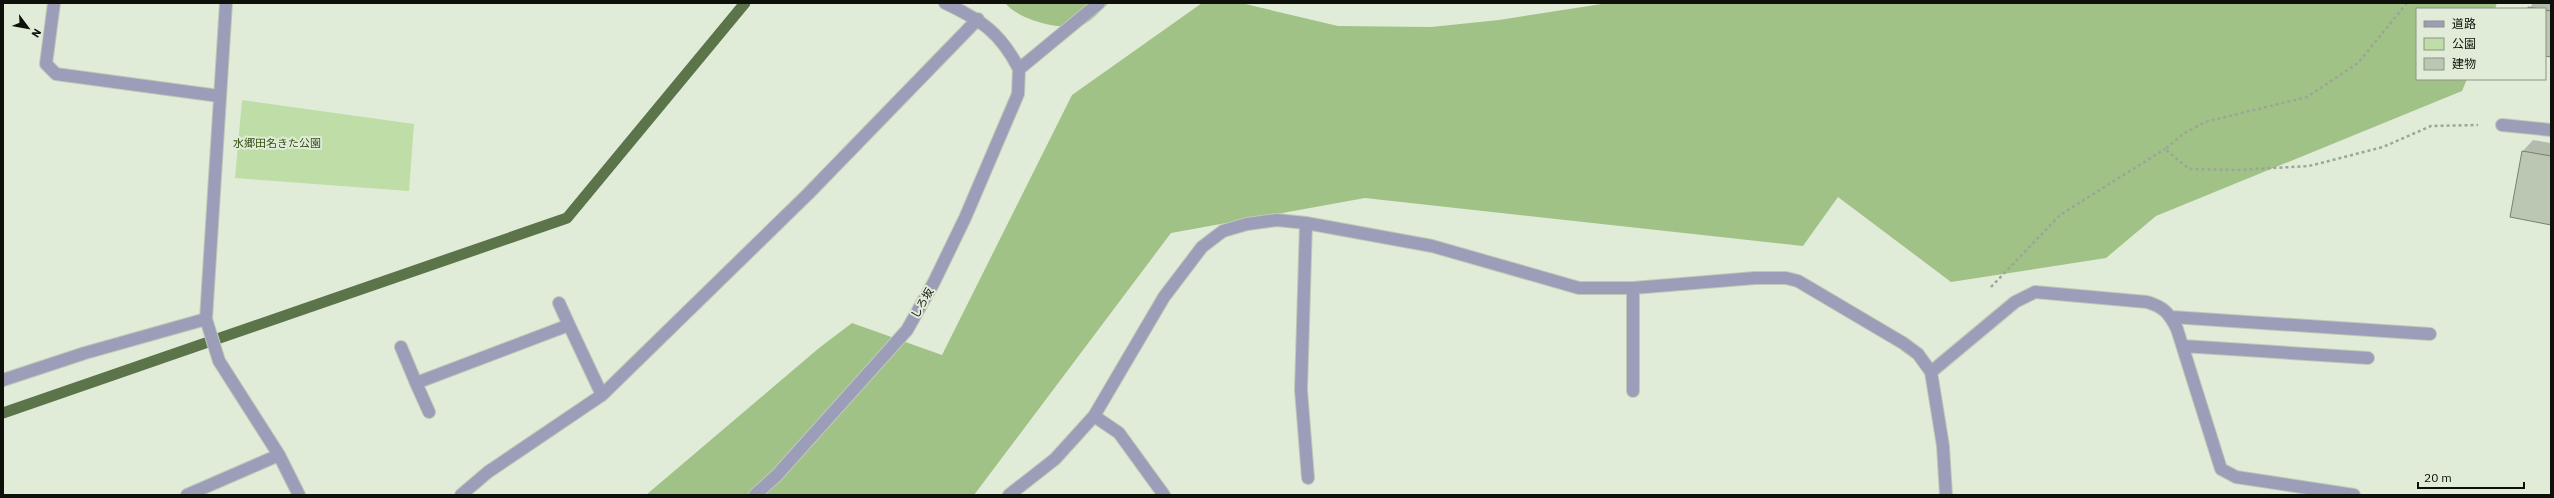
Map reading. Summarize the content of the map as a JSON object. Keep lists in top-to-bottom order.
{
  "streets": {
    "street": ["しろ坂"]
  },
  "parks": ["水郷田名きた公園"],
  "legend": ["道路", "公園", "建物"],
  "scale_bar": "20 m",
  "north": "bottom right"
}
